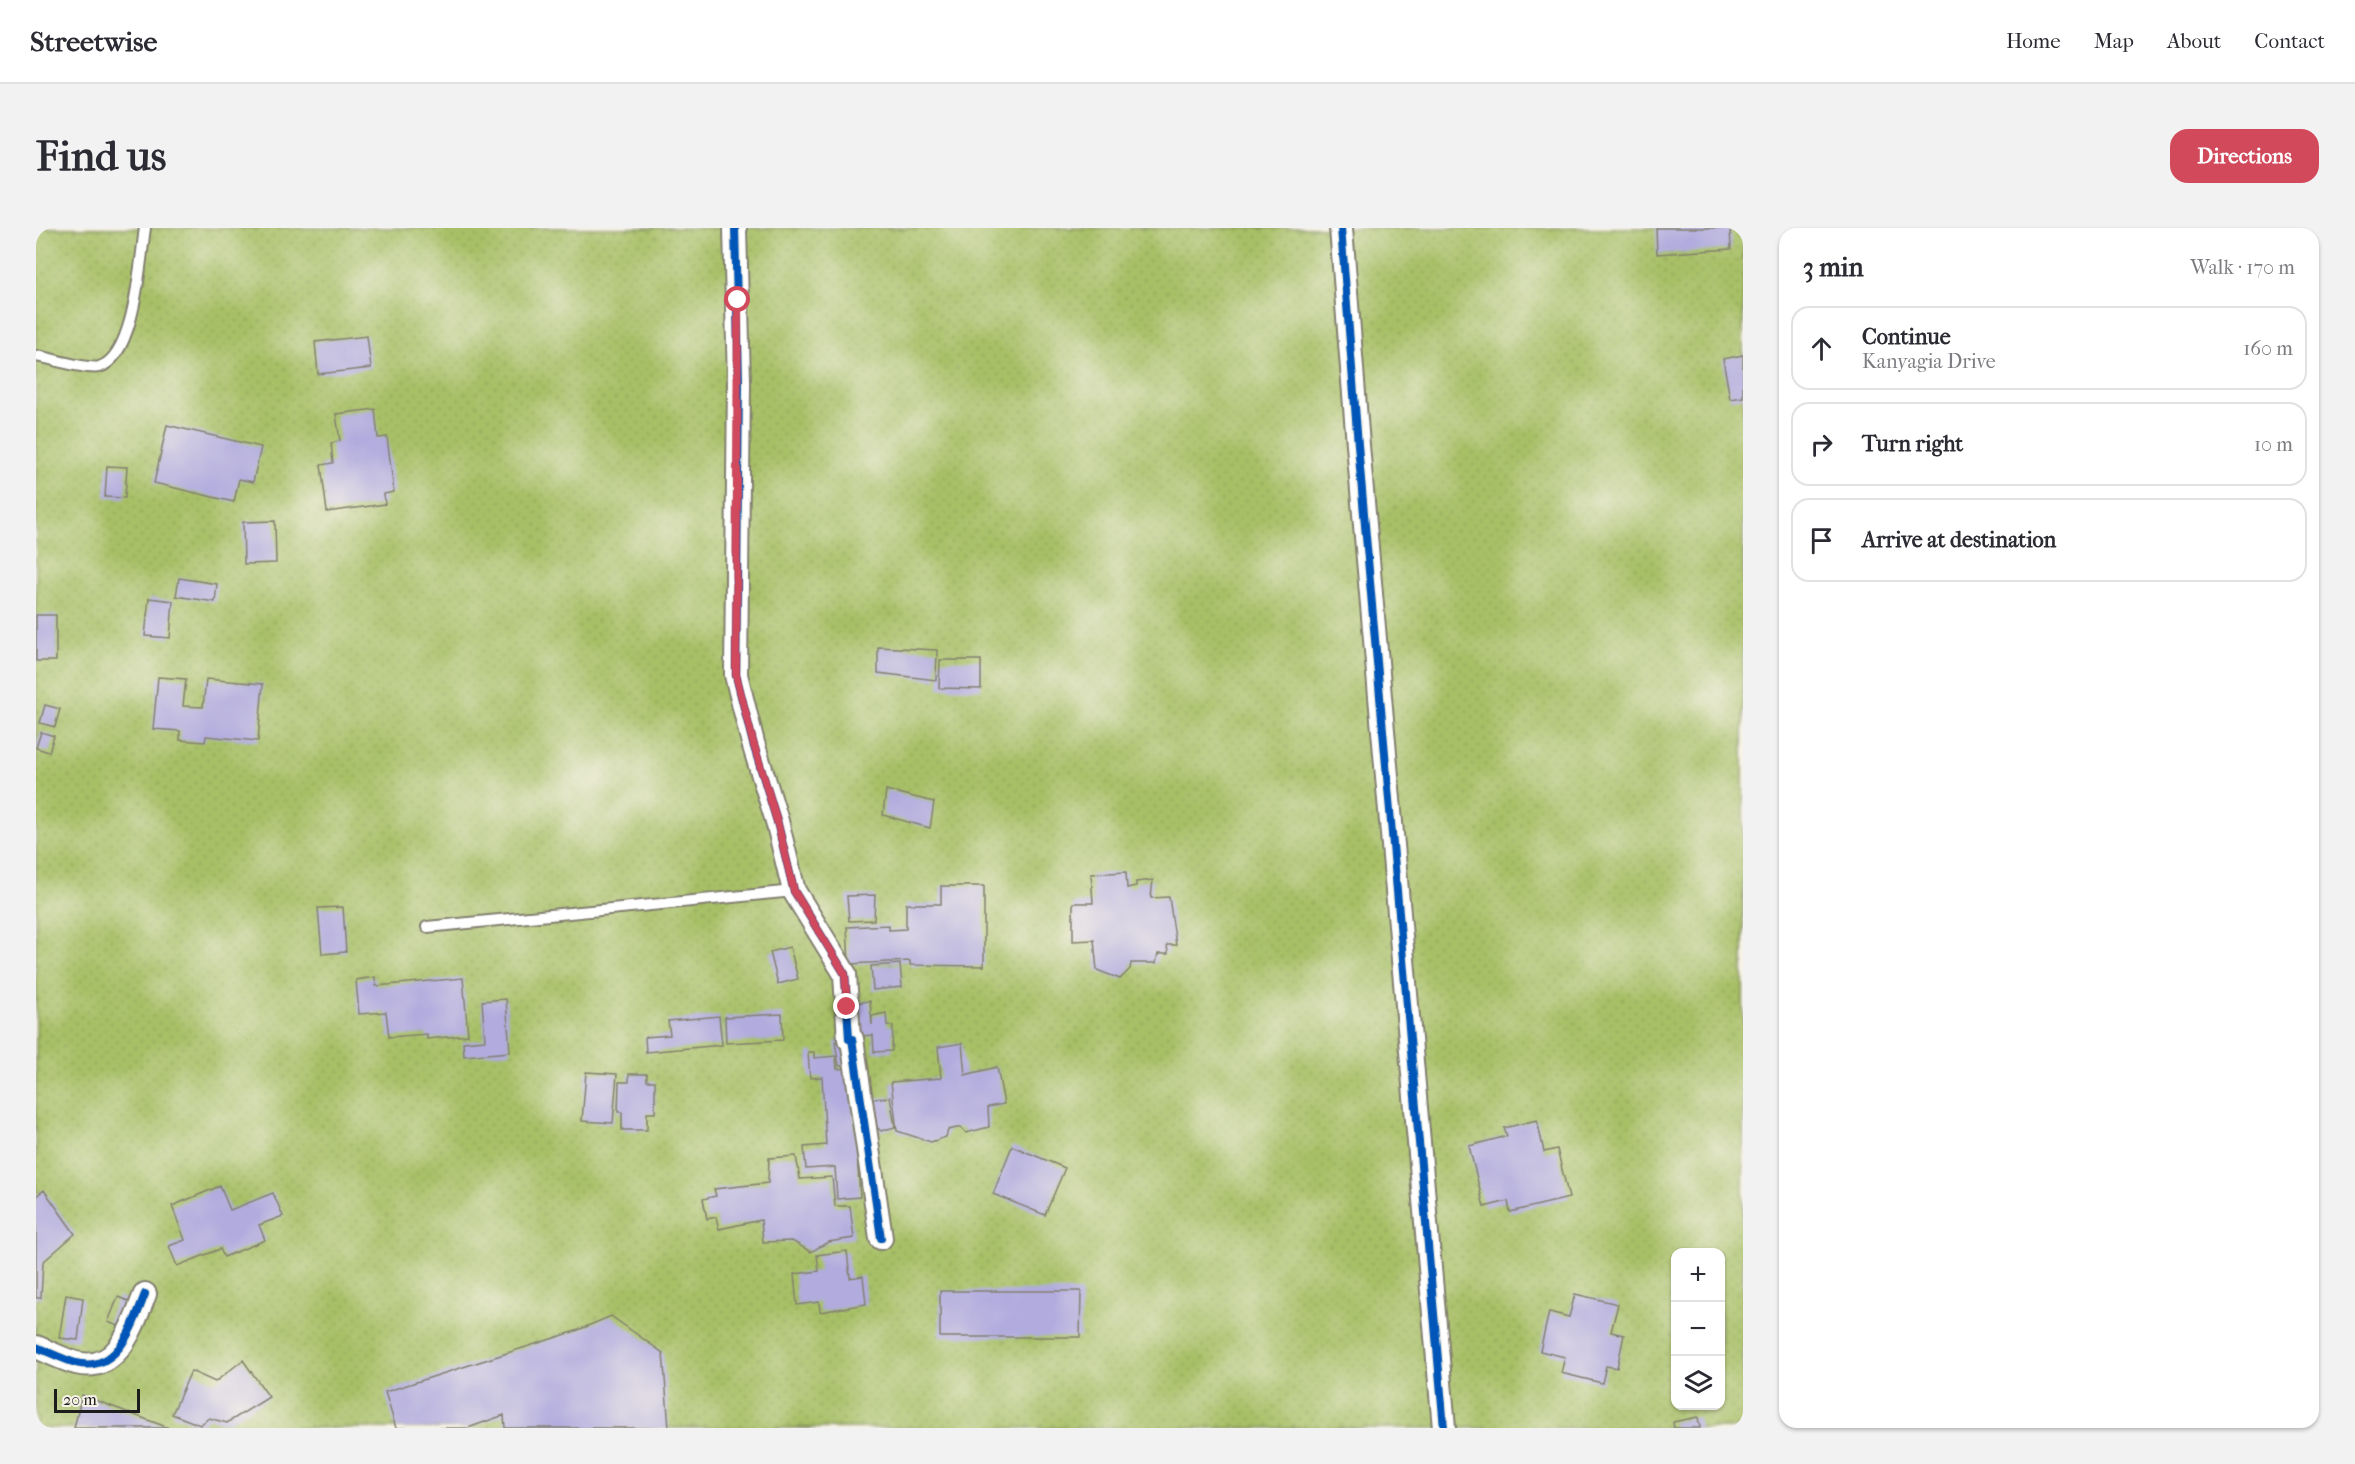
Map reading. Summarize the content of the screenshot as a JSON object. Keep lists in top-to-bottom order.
{
  "scale_bar": "20 m",
  "page": {
    "header": "Streetwise",
    "nav": [
      "Home",
      "Map",
      "About",
      "Contact"
    ],
    "buttons": "Directions",
    "title": "Find us",
    "heading": ["3 min", "Walk · 170 m"],
    "list": [
      ["Continue", "Kanyagia Drive", "160 m"],
      ["Turn right", "10 m"],
      "Arrive at destination"
    ],
    "map_buttons": ["+", "−"],
    "scale": "20 m"
  }
}
